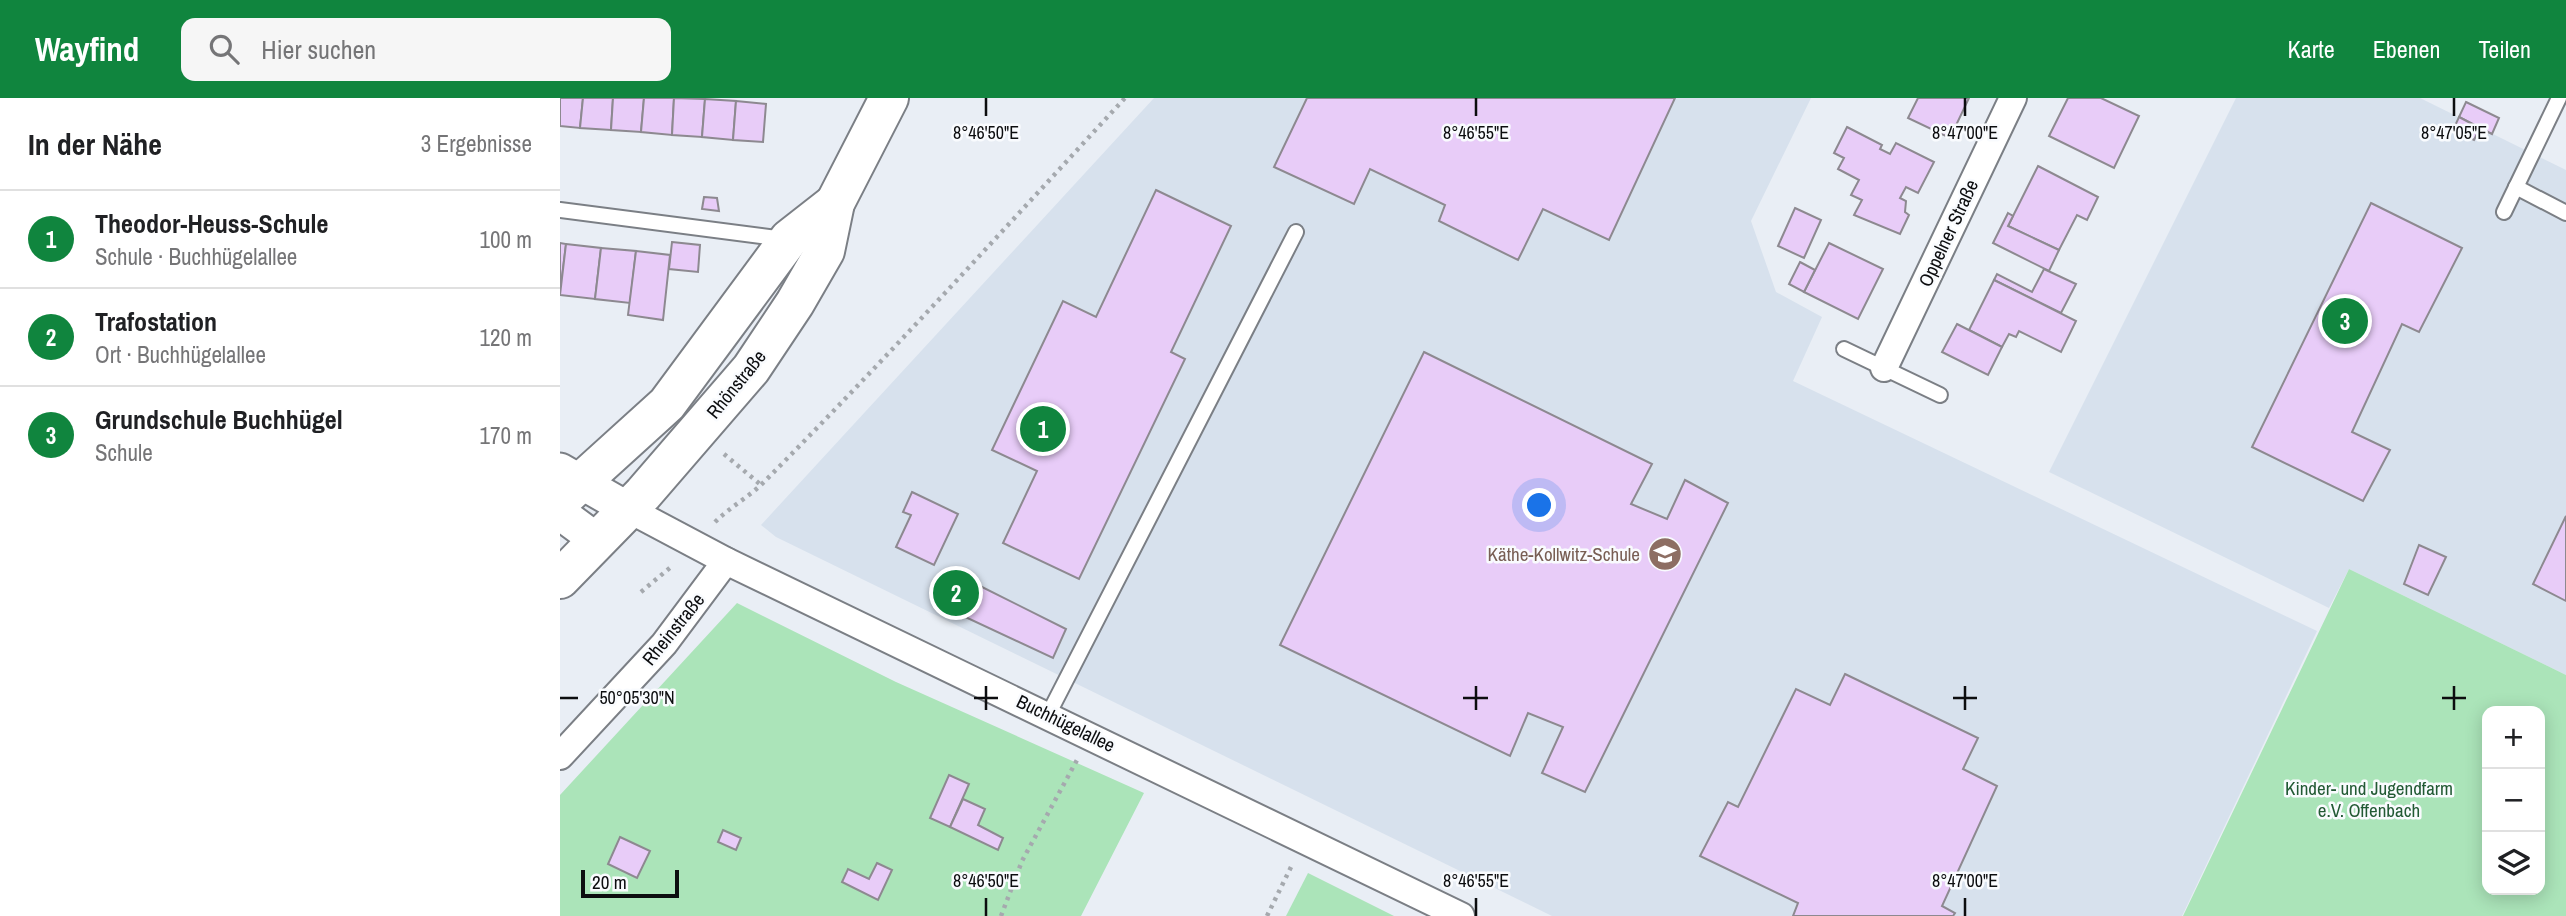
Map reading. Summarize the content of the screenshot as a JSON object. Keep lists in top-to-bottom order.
{
  "streets": {
    "main road": ["Rhönstraße"],
    "street": ["Oppelner Straße", "Rheinstraße", "Buchhügelallee"]
  },
  "crossings": [
    ["Rhönstraße", "Buchhügelallee"],
    ["Rheinstraße", "Buchhügelallee"]
  ],
  "parks": ["Kinder- und Jugendfarm e.V. Offenbach"],
  "places": {
    "school or university": ["Käthe-Kollwitz-Schule"]
  },
  "scale_bar": "20 m",
  "page": {
    "header": "Wayfind",
    "search": "Hier suchen",
    "nav": ["Karte", "Ebenen", "Teilen"],
    "heading": ["In der Nähe", "3 Ergebnisse"],
    "list": [
      {
        "mark": "1",
        "name": "Theodor-Heuss-Schule",
        "note": "Schule · Buchhügelallee",
        "value": "100 m"
      },
      {
        "mark": "2",
        "name": "Trafostation",
        "note": "Ort · Buchhügelallee",
        "value": "120 m"
      },
      {
        "mark": "3",
        "name": "Grundschule Buchhügel",
        "note": "Schule",
        "value": "170 m"
      }
    ],
    "pins": ["3", "1", "2"],
    "map_buttons": ["+", "−"],
    "scale": "20 m"
  },
  "coordinates": [
    "8°46'50\"E",
    "8°46'55\"E",
    "8°47'00\"E",
    "8°47'05\"E",
    "50°05'30\"N"
  ]
}
